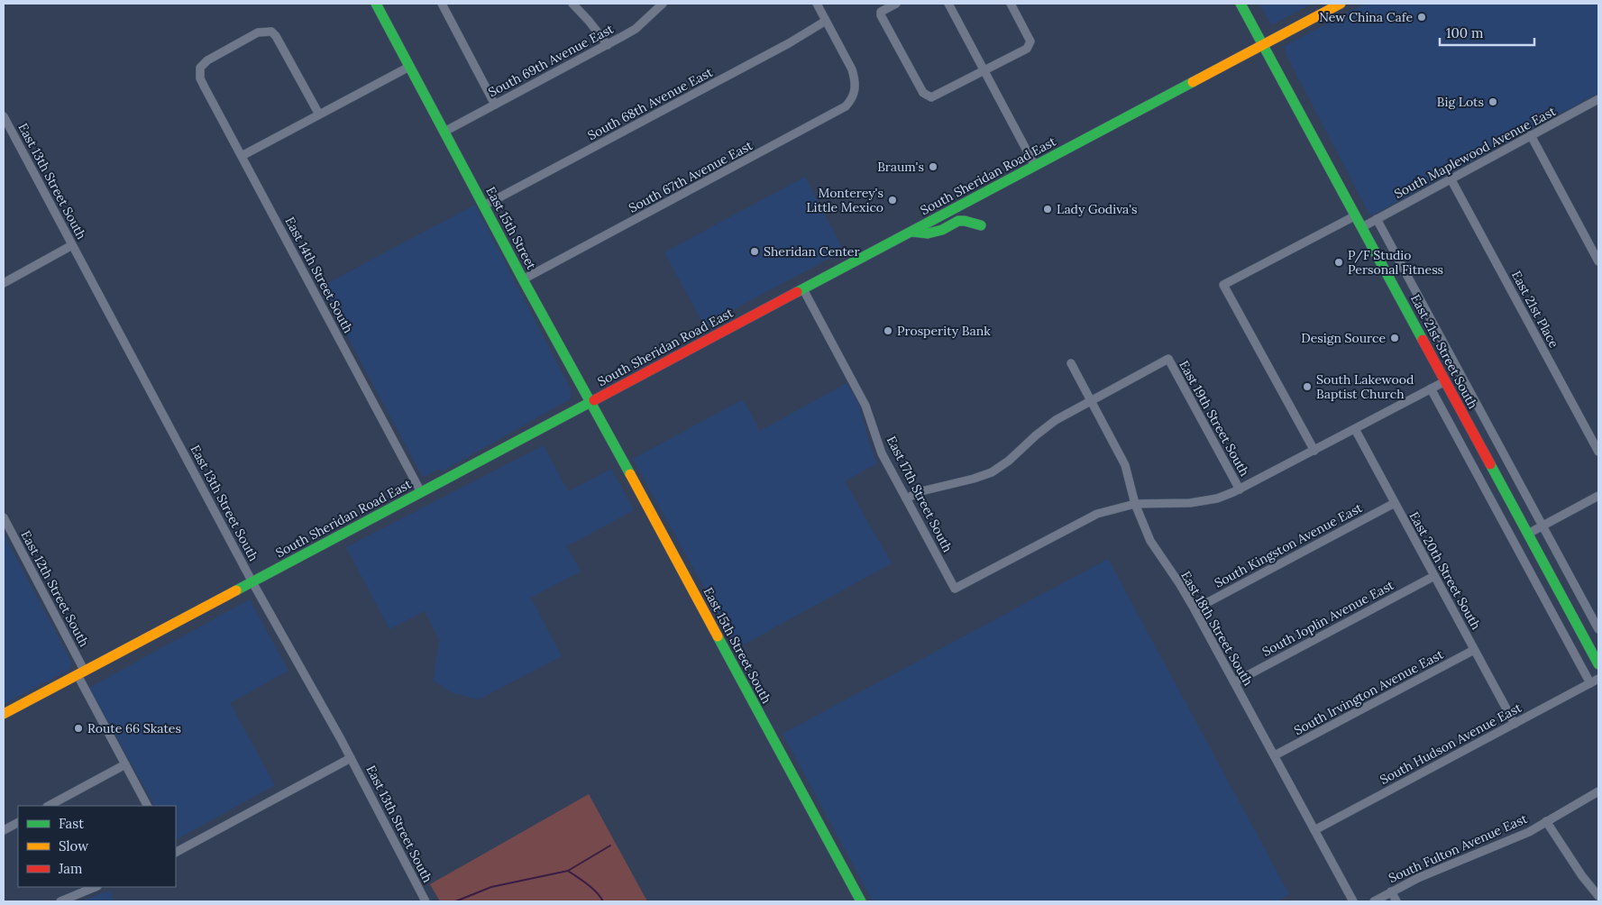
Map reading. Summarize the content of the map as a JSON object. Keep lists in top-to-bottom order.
{
  "streets": {
    "main road": [
      "South Sheridan Road East",
      "East 15th Street",
      "East 21st Street South",
      "East 15th Street South"
    ],
    "street": [
      "South 69th Avenue East",
      "South 68th Avenue East",
      "South Maplewood Avenue East",
      "South 67th Avenue East",
      "East 13th Street South",
      "East 14th Street South",
      "East 21st Place",
      "East 19th Street South",
      "East 17th Street South",
      "South Kingston Avenue East",
      "East 20th Street South",
      "East 12th Street South",
      "South Joplin Avenue East",
      "East 18th Street South",
      "South Irvington Avenue East",
      "South Hudson Avenue East",
      "South Fulton Avenue East"
    ]
  },
  "crossings": [
    ["South 69th Avenue East", "East 15th Street"],
    ["South 68th Avenue East", "South 67th Avenue East"],
    ["South 68th Avenue East", "East 15th Street"],
    ["South Maplewood Avenue East", "East 21st Place"],
    ["South Maplewood Avenue East", "East 21st Street South"],
    ["South Sheridan Road East", "East 13th Street South"],
    ["South Sheridan Road East", "East 15th Street"],
    ["South Sheridan Road East", "East 14th Street South"],
    ["South Sheridan Road East", "East 21st Street South"],
    ["South Sheridan Road East", "East 17th Street South"],
    ["South Sheridan Road East", "East 12th Street South"],
    ["South Sheridan Road East", "East 15th Street South"],
    ["South 67th Avenue East", "East 15th Street"],
    ["East 15th Street", "East 15th Street South"],
    ["East 19th Street South", "East 18th Street South"],
    ["East 17th Street South", "East 18th Street South"],
    ["South Kingston Avenue East", "East 20th Street South"],
    ["South Kingston Avenue East", "East 18th Street South"],
    ["East 20th Street South", "South Joplin Avenue East"],
    ["East 20th Street South", "South Irvington Avenue East"],
    ["East 20th Street South", "South Hudson Avenue East"],
    ["South Joplin Avenue East", "East 18th Street South"],
    ["East 18th Street South", "South Irvington Avenue East"],
    ["East 18th Street South", "South Hudson Avenue East"]
  ],
  "places": [
    "New China Cafe",
    "Big Lots",
    "Braum's",
    "Monterey's Little Mexico",
    "Lady Godiva's",
    "Sheridan Center",
    "P/F Studio Personal Fitness",
    "Prosperity Bank",
    "Design Source",
    "South Lakewood Baptist Church",
    "Route 66 Skates"
  ],
  "legend": ["Fast", "Slow", "Jam"],
  "scale_bar": "100 m"
}
